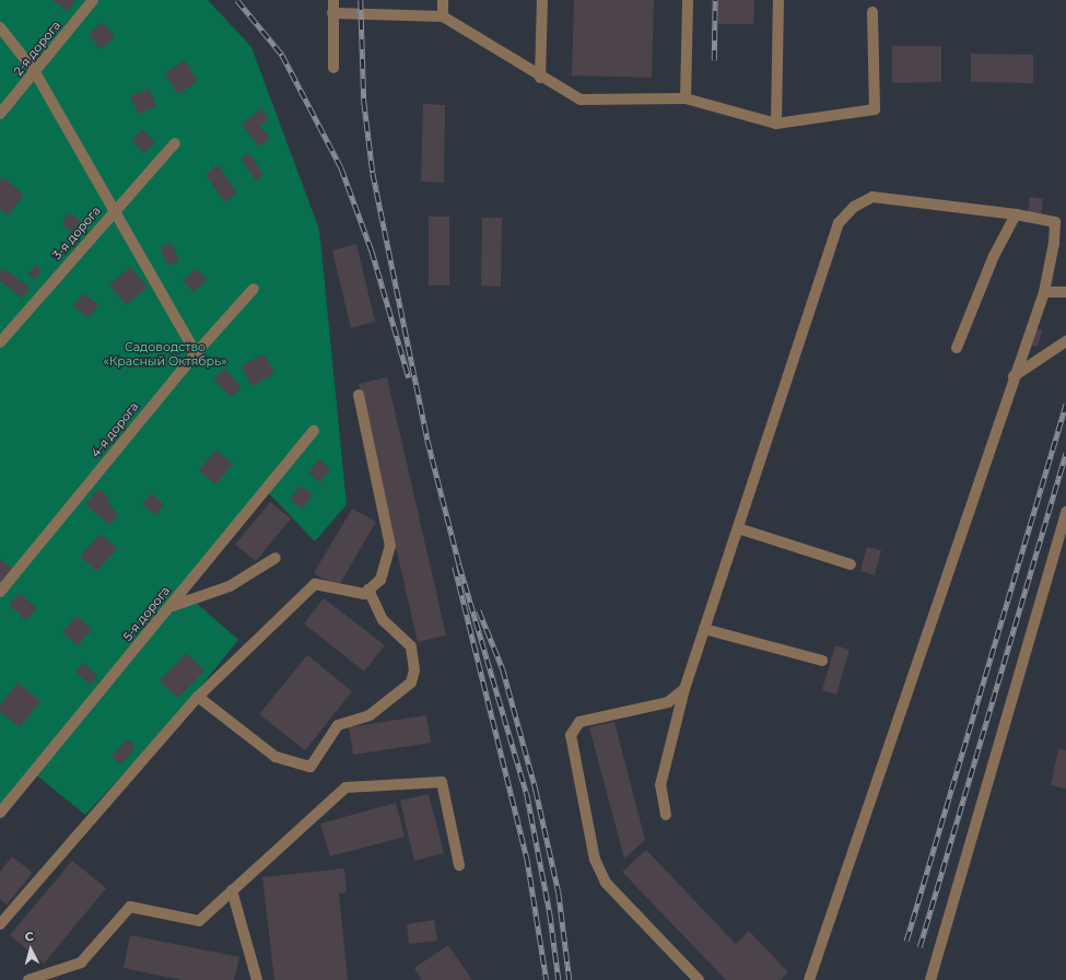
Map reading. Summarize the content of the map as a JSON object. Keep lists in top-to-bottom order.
{
  "streets": {
    "street": [
      "2-я дорога",
      "3-я дорога",
      "4-я дорога",
      "5-я дорога"
    ]
  },
  "parks": ["Садоводство «Красный Октябрь»"],
  "north": "top"
}
